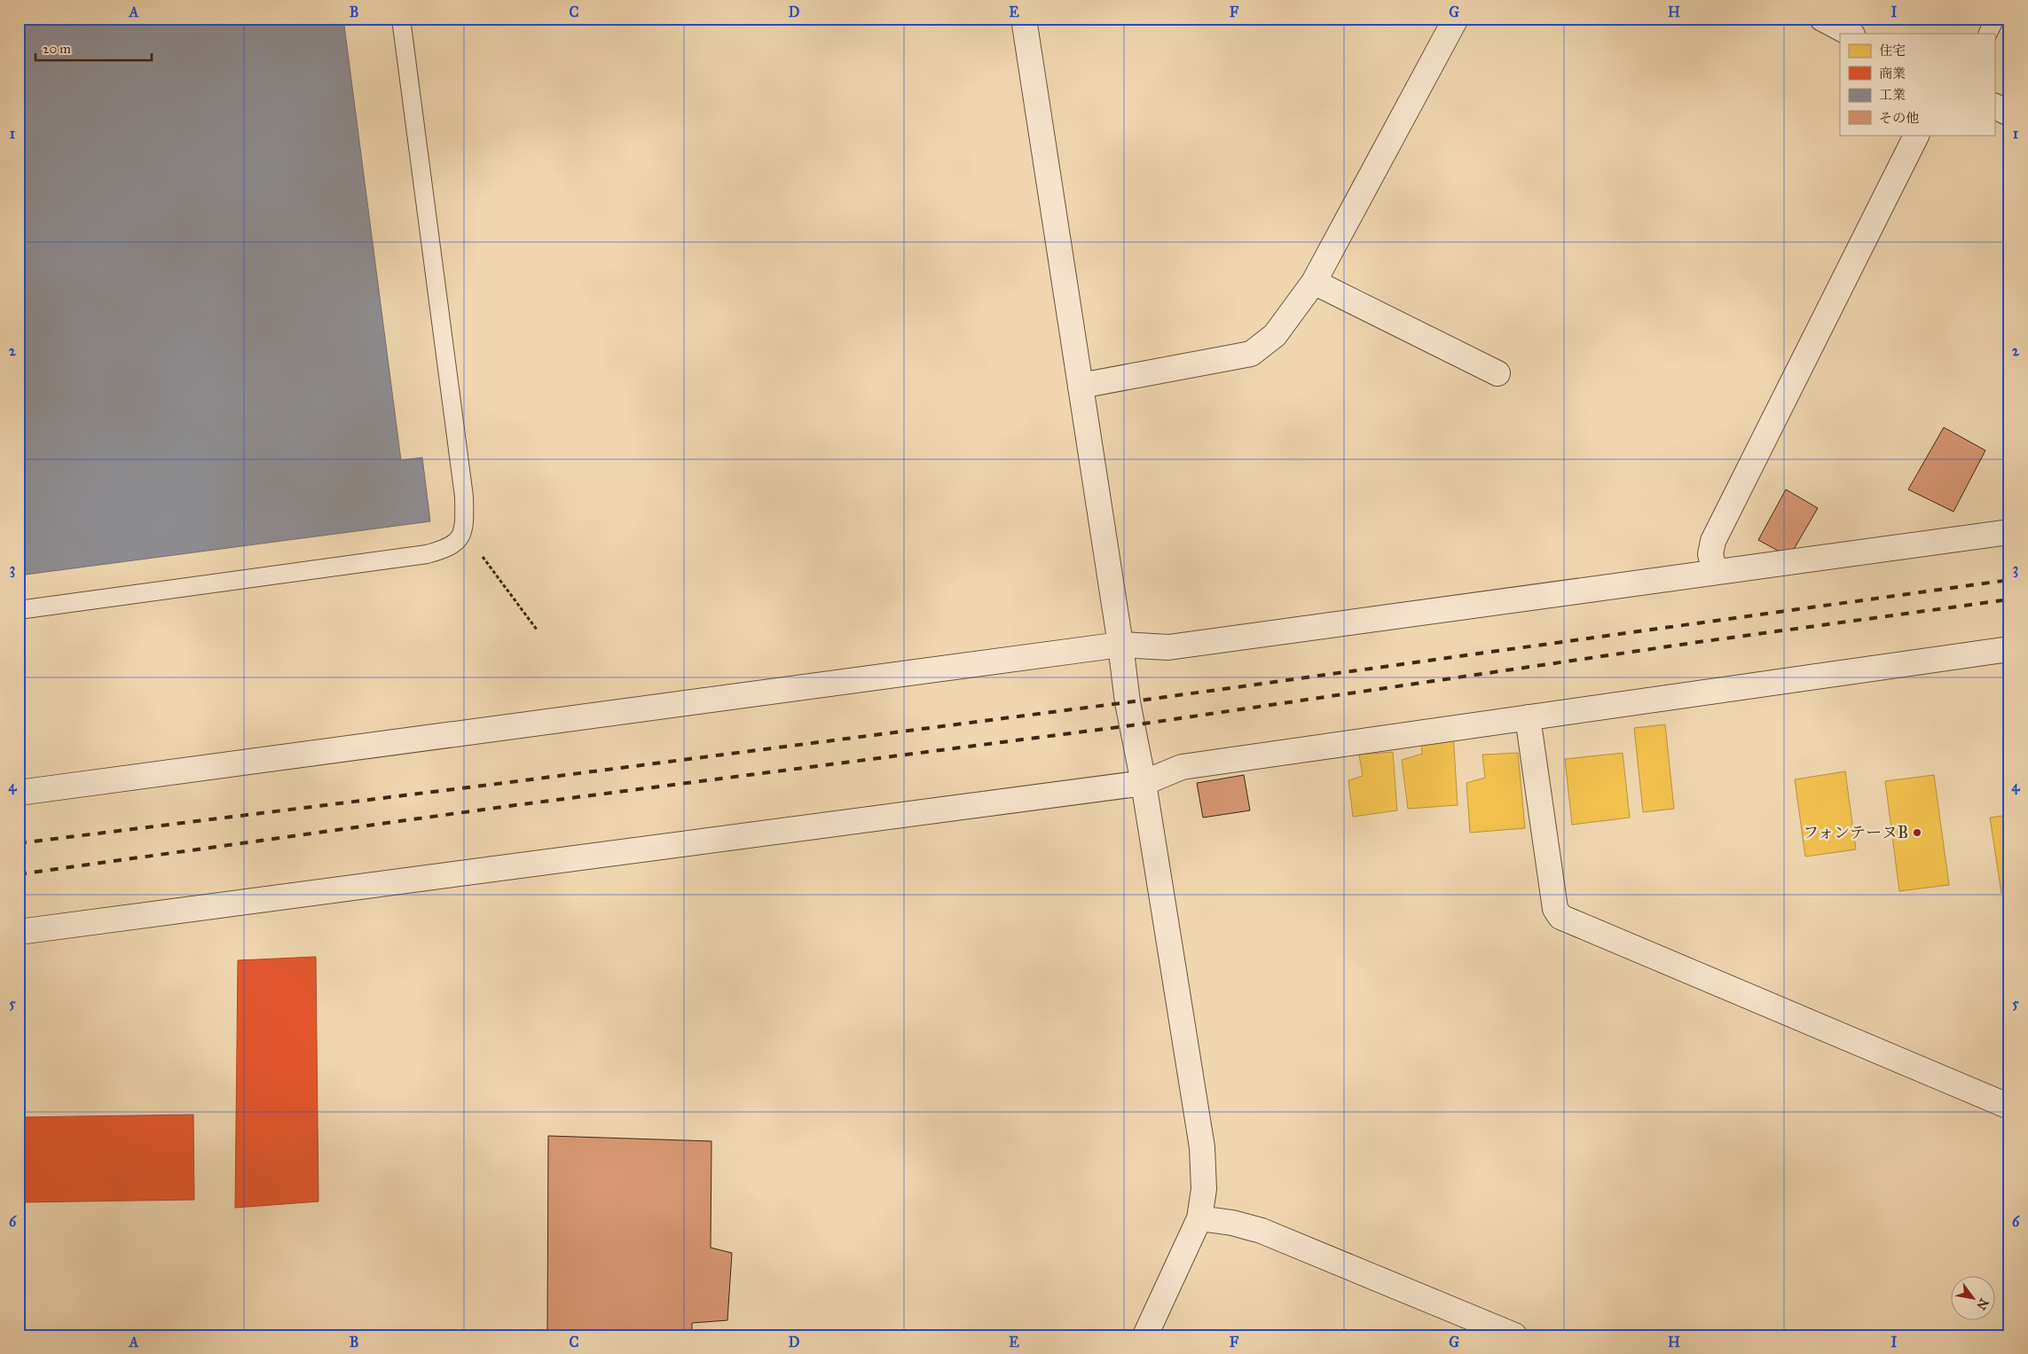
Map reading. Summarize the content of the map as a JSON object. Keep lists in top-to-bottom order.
{
  "places": ["フォンテーヌB"],
  "legend": [
    "住宅",
    "商業",
    "工業",
    "その他"
  ],
  "scale_bar": "20 m",
  "north": "bottom right",
  "grid": {
    "columns": [
      "A",
      "B",
      "C",
      "D",
      "E",
      "F",
      "G",
      "H",
      "I"
    ],
    "rows": [
      "1",
      "2",
      "3",
      "4",
      "5",
      "6"
    ]
  }
}
